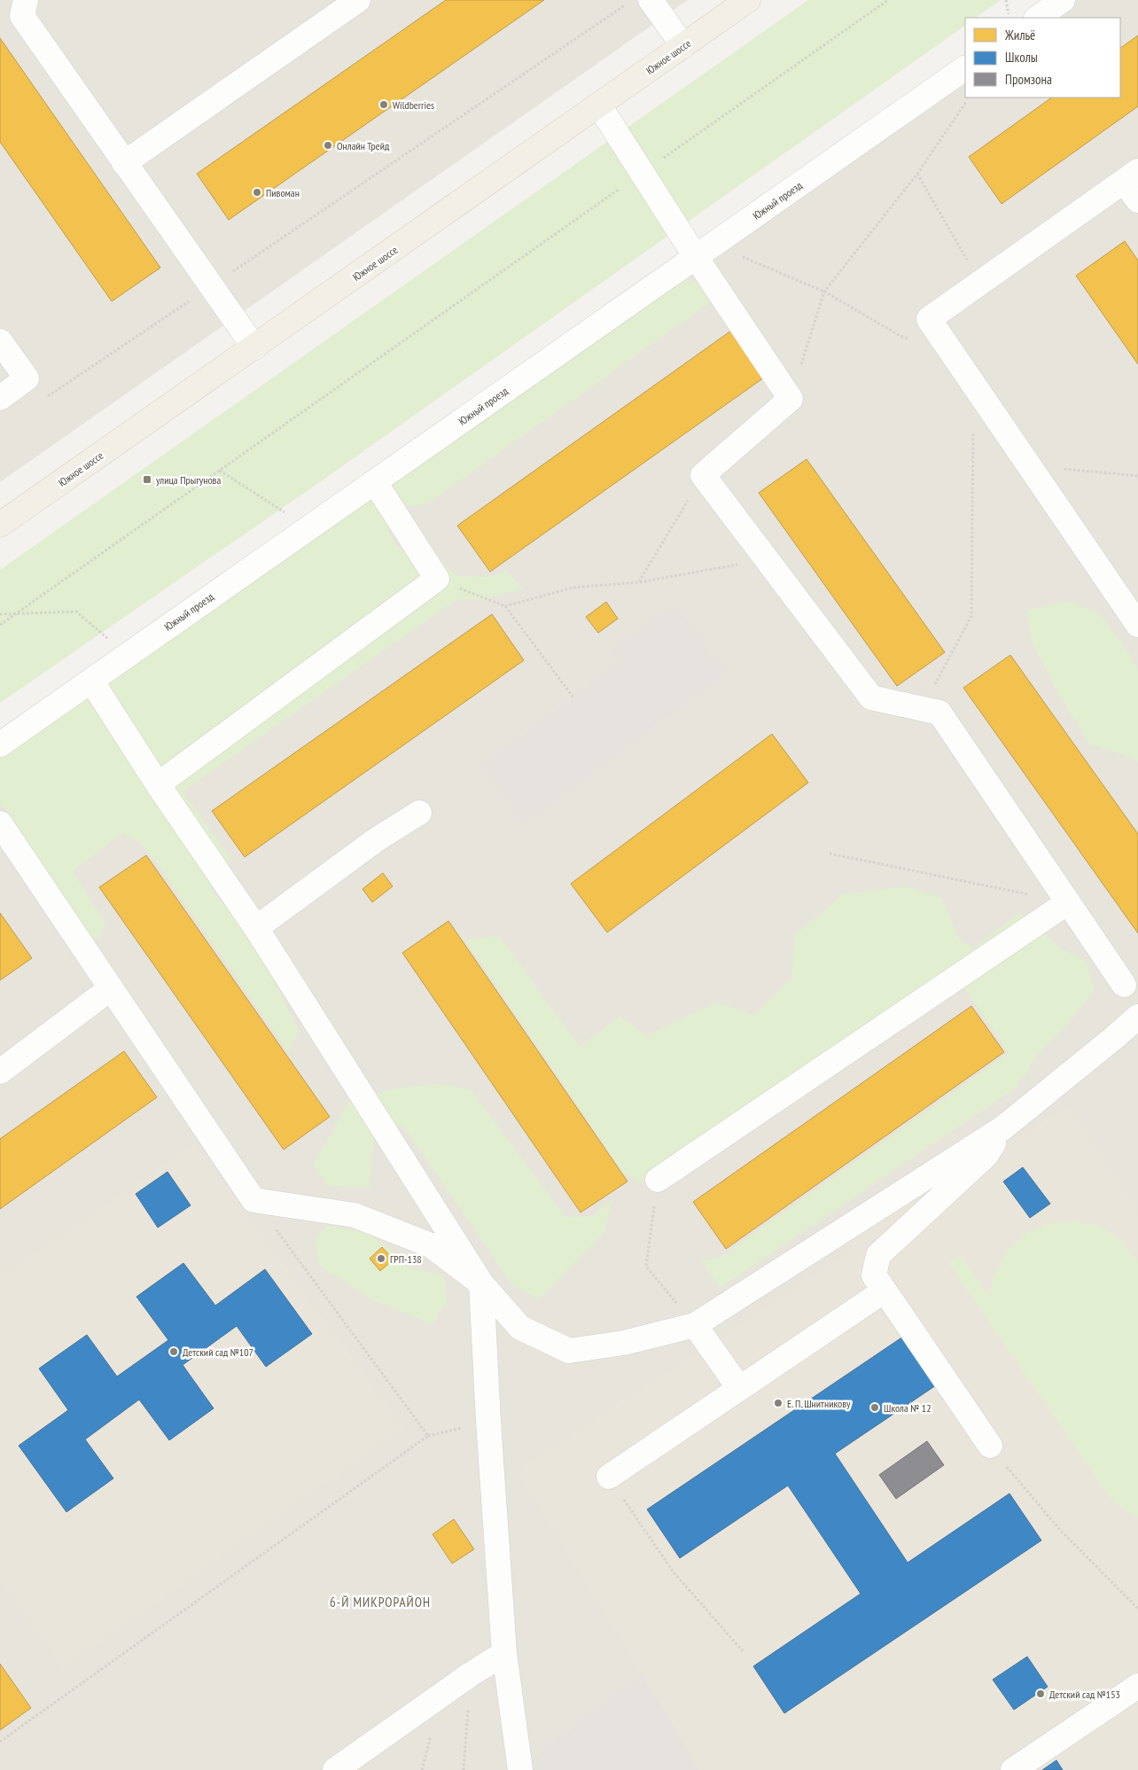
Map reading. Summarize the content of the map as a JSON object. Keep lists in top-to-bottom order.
{
  "streets": {
    "main road": ["Южное шоссе"],
    "street": ["Южный проезд"]
  },
  "districts": ["6-Й МИКРОРАЙОН"],
  "places": {
    "other": [
      "Wildberries",
      "Онлайн Трейд",
      "Пивоман",
      "ГРП-138",
      "Детский сад №107",
      "Е. П. Шнитникову",
      "Школа № 12",
      "Детский сад №153"
    ],
    "transit": ["улица Прыгунова"]
  },
  "legend": ["Жильё", "Школы", "Промзона"]
}
